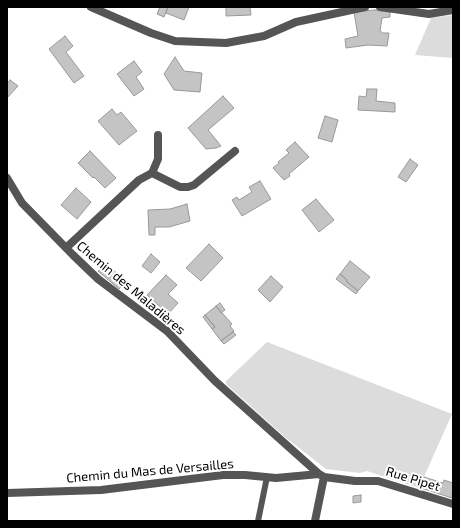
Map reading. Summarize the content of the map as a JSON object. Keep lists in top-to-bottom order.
{
  "streets": {
    "street": ["Chemin des Maladières", "Chemin du Mas de Versailles", "Rue Pipet"]
  },
  "crossings": [
    ["Chemin des Maladières", "Chemin du Mas de Versailles"],
    ["Chemin des Maladières", "Rue Pipet"],
    ["Chemin du Mas de Versailles", "Rue Pipet"]
  ]
}
